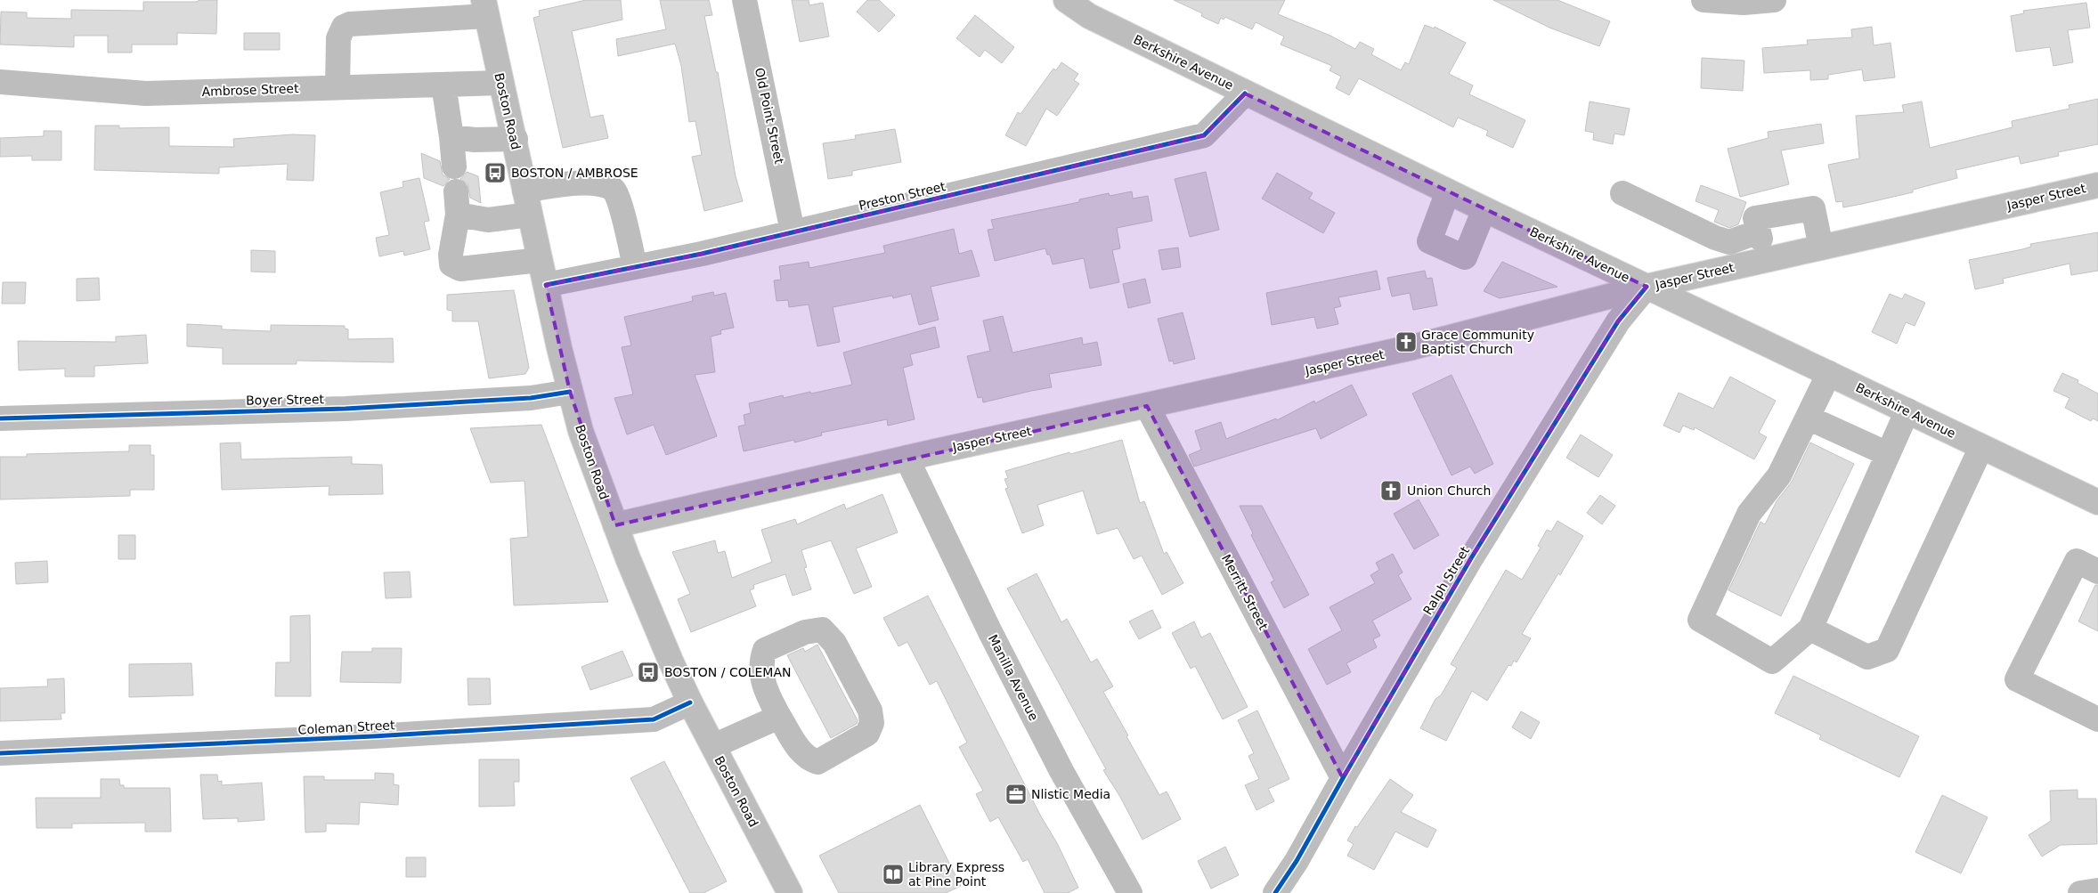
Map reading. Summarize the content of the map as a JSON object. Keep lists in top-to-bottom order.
{
  "streets": {
    "street": [
      "Berkshire Avenue",
      "Ambrose Street",
      "Boston Road",
      "Old Point Street",
      "Preston Street",
      "Jasper Street",
      "Boyer Street",
      "Ralph Street",
      "Merritt Street",
      "Manilla Avenue",
      "Coleman Street"
    ]
  },
  "crossings": [
    ["Berkshire Avenue", "Preston Street"],
    ["Berkshire Avenue", "Jasper Street"],
    ["Berkshire Avenue", "Ralph Street"],
    ["Ambrose Street", "Boston Road"],
    ["Boston Road", "Preston Street"],
    ["Boston Road", "Jasper Street"],
    ["Boston Road", "Boyer Street"],
    ["Boston Road", "Coleman Street"],
    ["Old Point Street", "Preston Street"],
    ["Jasper Street", "Ralph Street"],
    ["Jasper Street", "Merritt Street"],
    ["Jasper Street", "Manilla Avenue"],
    ["Ralph Street", "Merritt Street"]
  ],
  "places": {
    "bus stop": ["BOSTON / AMBROSE", "BOSTON / COLEMAN"],
    "church": ["Grace Community Baptist Church", "Union Church"],
    "office": ["Nlistic Media"],
    "library": ["Library Express at Pine Point"]
  }
}
